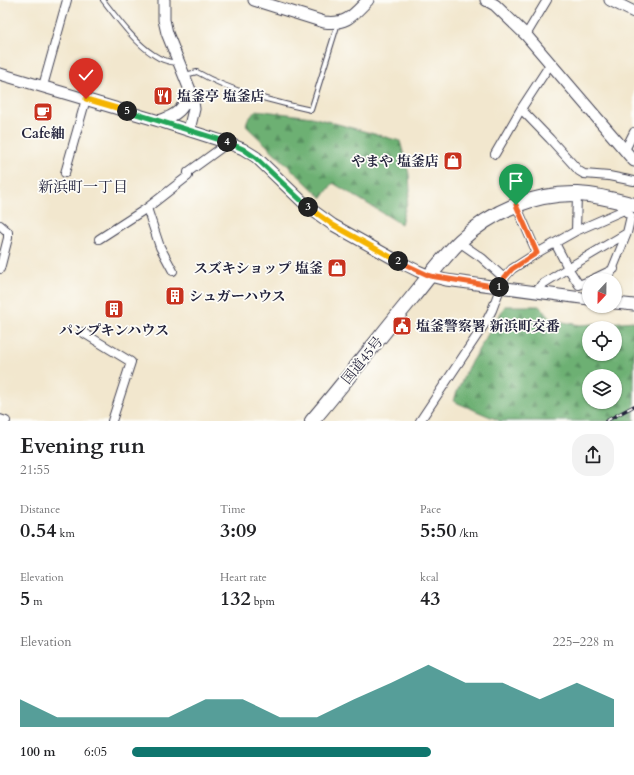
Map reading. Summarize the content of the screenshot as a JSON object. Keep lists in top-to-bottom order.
{
  "streets": {
    "highway": ["国道45号"]
  },
  "districts": ["新浜町一丁目"],
  "places": {
    "restaurant": ["塩釜亭 塩釜店"],
    "cafe": ["Cafe紬"],
    "shop": ["やまや 塩釜店", "スズキショップ 塩釜"],
    "building": ["シュガーハウス", "パンプキンハウス"],
    "public building": ["塩釜警察署 新浜町交番"]
  },
  "north": "bottom",
  "page": {
    "pins": [
      "5",
      "4",
      "3",
      "2",
      "1"
    ],
    "heading": ["Evening run", "21:55"],
    "stats": [
      ["Distance", "0.54 km"],
      ["Time", "3:09"],
      ["Pace", "5:50 /km"],
      ["Elevation", "5 m"],
      ["Heart rate", "132 bpm"],
      ["kcal", "43"]
    ],
    "chart": ["Elevation", "225–228 m"],
    "list": [
      {
        "name": "100 m",
        "note": "6:05"
      }
    ]
  }
}
